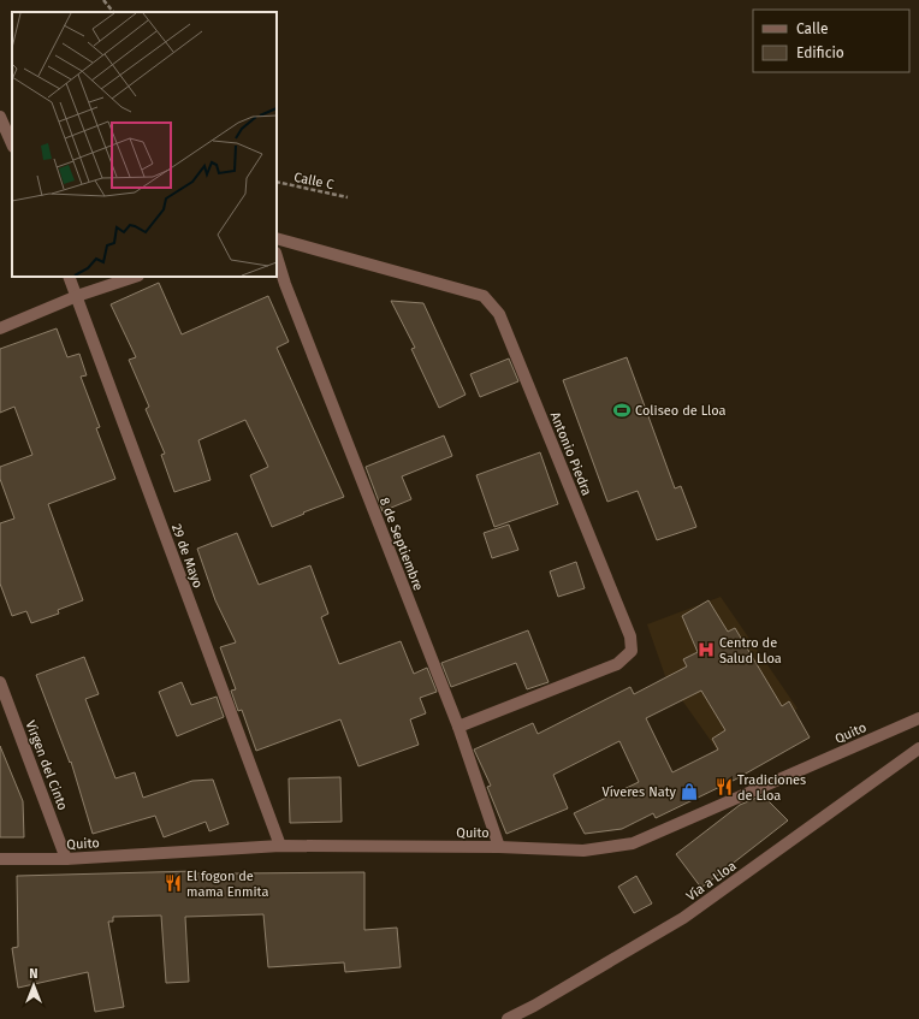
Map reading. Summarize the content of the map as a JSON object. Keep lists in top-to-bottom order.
{
  "streets": {
    "street": [
      "Antonio Piedra",
      "8 de Septiembre",
      "29 de Mayo",
      "Quito",
      "Virgen del Cinto",
      "Vía a Lloa"
    ],
    "path": ["Calle C"]
  },
  "crossings": [
    ["Antonio Piedra", "8 de Septiembre"],
    ["8 de Septiembre", "Quito"],
    ["29 de Mayo", "Quito"],
    ["Quito", "Virgen del Cinto"]
  ],
  "places": {
    "sports": ["Coliseo de Lloa"],
    "hospital": ["Centro de Salud Lloa"],
    "restaurant": ["Tradiciones de Lloa", "El fogon de mama Enmita"],
    "shop": ["Víveres Naty"]
  },
  "legend": ["Calle", "Edificio"],
  "north": "top"
}
